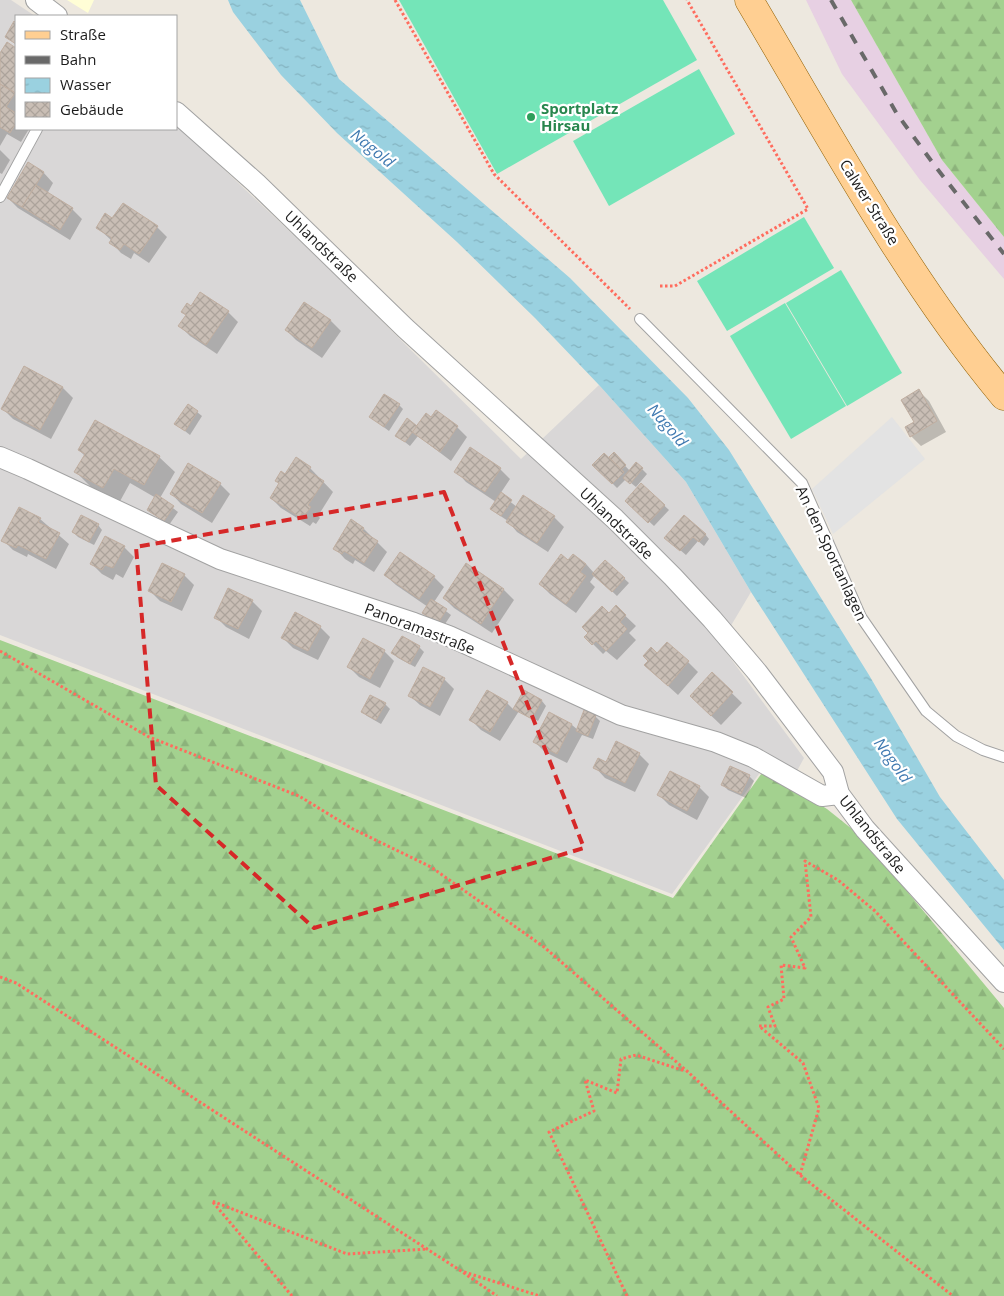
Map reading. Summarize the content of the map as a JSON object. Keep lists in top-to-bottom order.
{
  "streets": {
    "main road": ["Calwer Straße"],
    "street": ["Uhlandstraße", "Panoramastraße"],
    "lane": ["An den Sportanlagen"]
  },
  "crossings": [
    ["Uhlandstraße", "Panoramastraße"]
  ],
  "water": ["Nagold"],
  "places": ["Sportplatz Hirsau"],
  "legend": [
    "Straße",
    "Bahn",
    "Wasser",
    "Gebäude"
  ]
}
